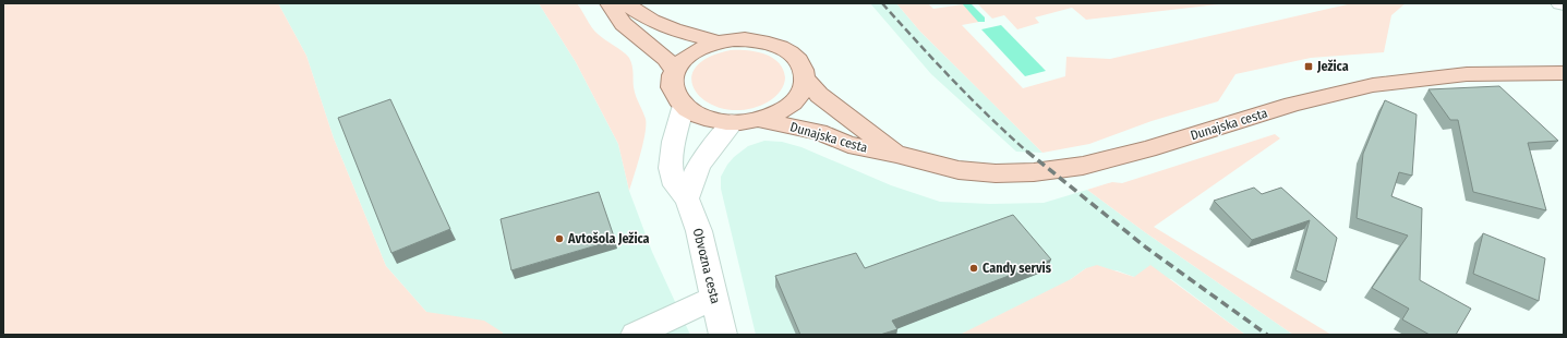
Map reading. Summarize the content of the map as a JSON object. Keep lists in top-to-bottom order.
{
  "streets": {
    "main road": ["Dunajska cesta"],
    "street": ["Obvozna cesta"]
  },
  "crossings": [
    ["Dunajska cesta", "Obvozna cesta"]
  ],
  "places": {
    "transit": ["Ježica"],
    "other": ["Avtošola Ježica", "Candy servis"]
  }
}
